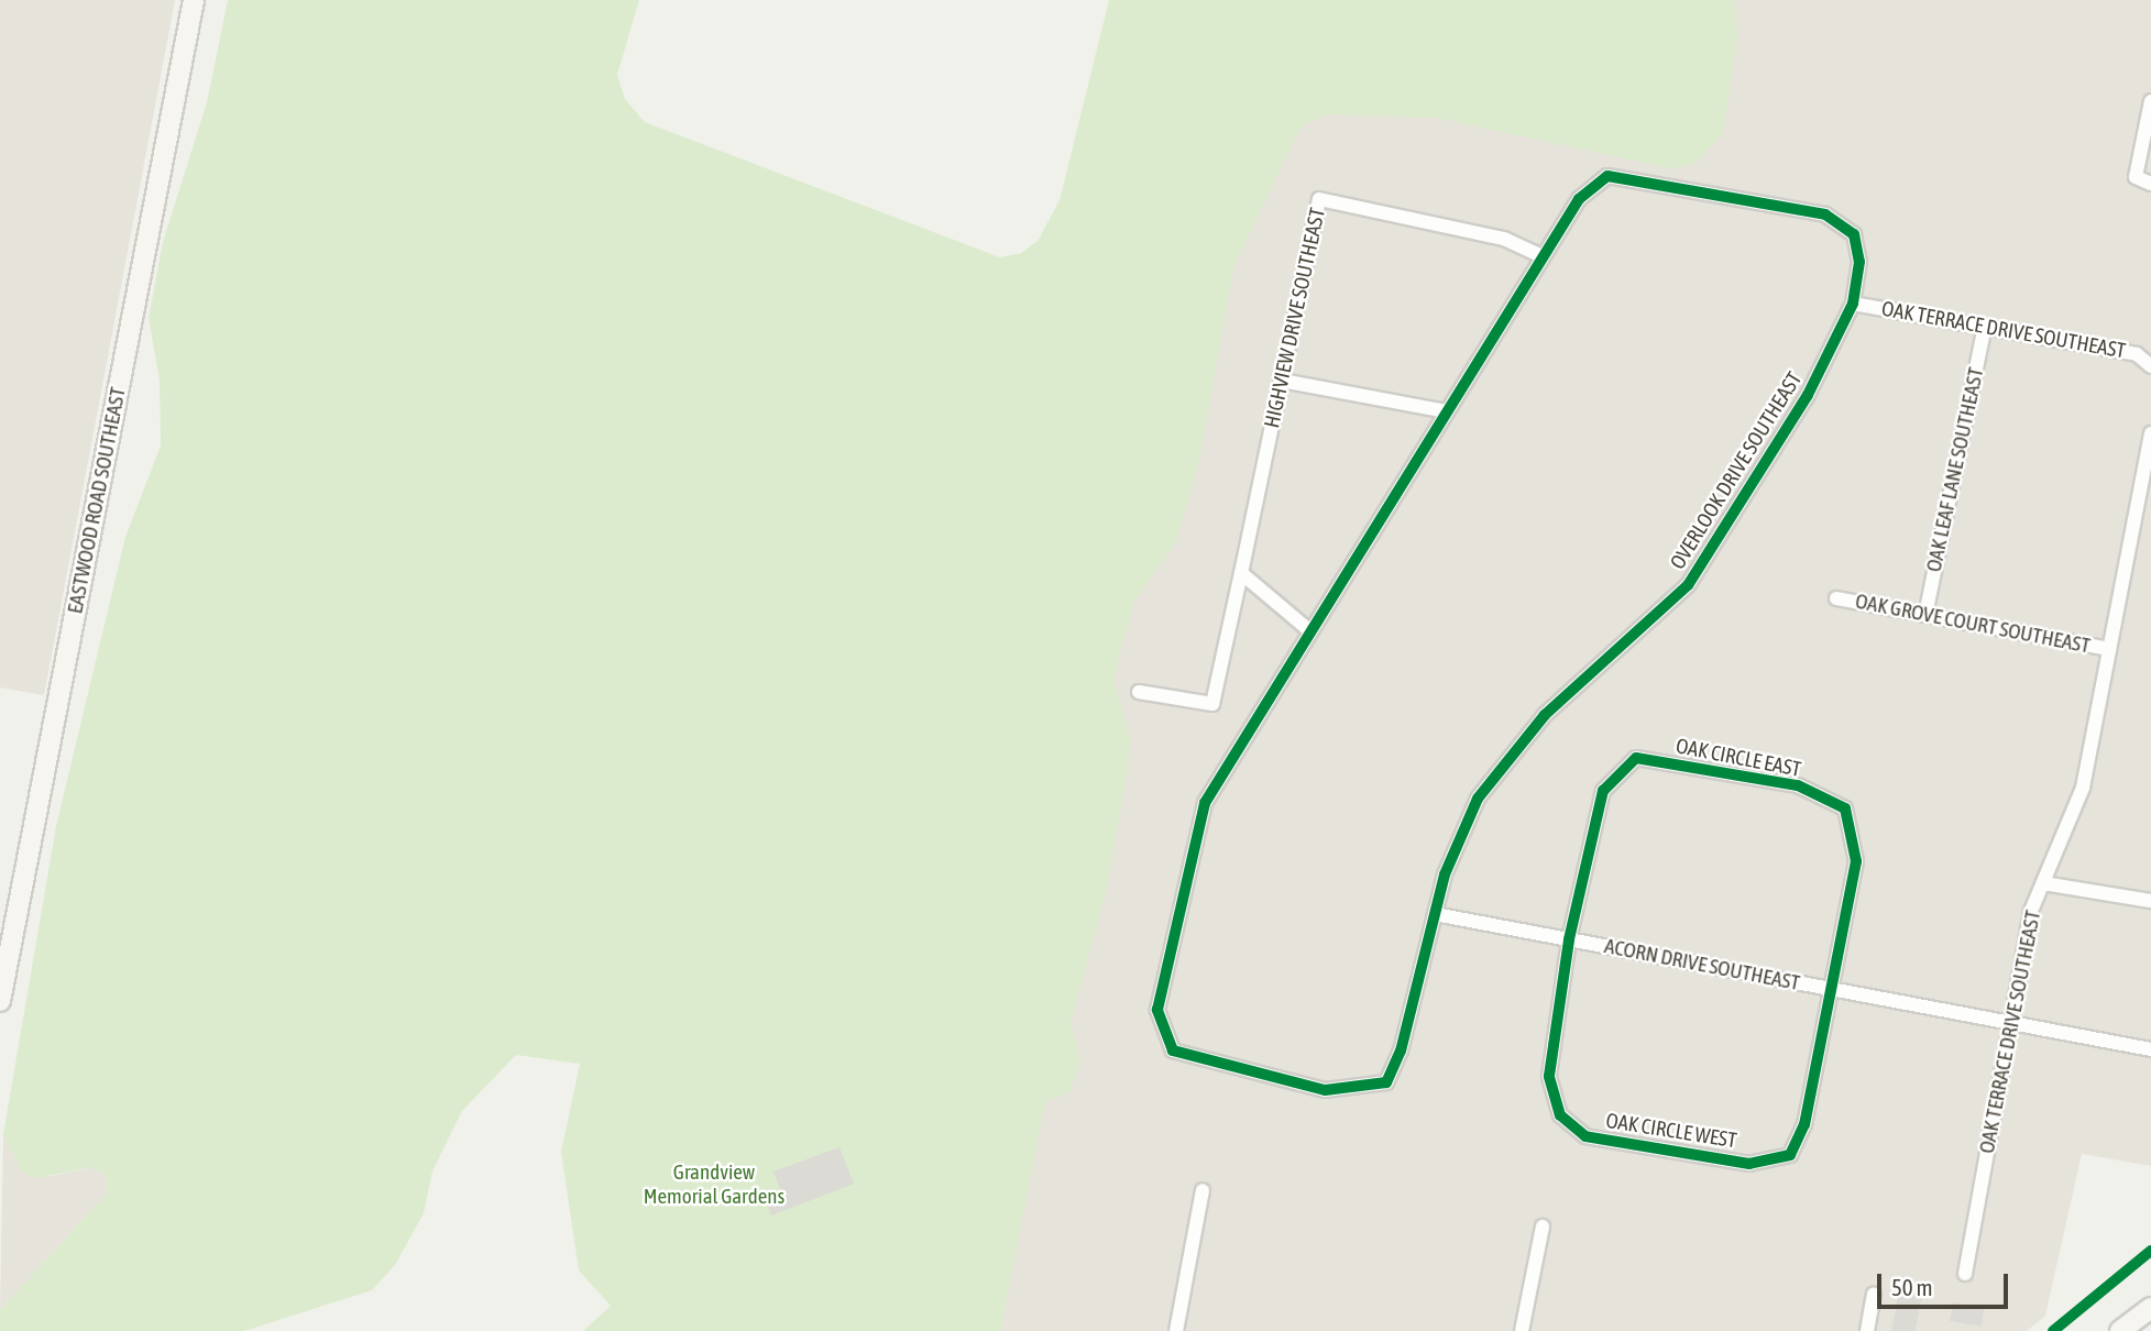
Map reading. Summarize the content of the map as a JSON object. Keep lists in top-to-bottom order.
{
  "streets": {
    "street": [
      "HIGHVIEW DRIVE SOUTHEAST",
      "OAK TERRACE DRIVE SOUTHEAST",
      "OAK LEAF LANE SOUTHEAST",
      "OVERLOOK DRIVE SOUTHEAST",
      "EASTWOOD ROAD SOUTHEAST",
      "OAK GROVE COURT SOUTHEAST",
      "OAK CIRCLE EAST",
      "ACORN DRIVE SOUTHEAST",
      "OAK CIRCLE WEST"
    ]
  },
  "crossings": [
    ["HIGHVIEW DRIVE SOUTHEAST", "OVERLOOK DRIVE SOUTHEAST"],
    ["OAK TERRACE DRIVE SOUTHEAST", "OAK LEAF LANE SOUTHEAST"],
    ["OAK TERRACE DRIVE SOUTHEAST", "OVERLOOK DRIVE SOUTHEAST"],
    ["OAK TERRACE DRIVE SOUTHEAST", "OAK GROVE COURT SOUTHEAST"],
    ["OAK TERRACE DRIVE SOUTHEAST", "ACORN DRIVE SOUTHEAST"],
    ["OAK LEAF LANE SOUTHEAST", "OAK GROVE COURT SOUTHEAST"],
    ["OVERLOOK DRIVE SOUTHEAST", "ACORN DRIVE SOUTHEAST"],
    ["OAK CIRCLE EAST", "ACORN DRIVE SOUTHEAST"],
    ["OAK CIRCLE EAST", "OAK CIRCLE WEST"],
    ["ACORN DRIVE SOUTHEAST", "OAK CIRCLE WEST"]
  ],
  "parks": ["Grandview Memorial Gardens"],
  "scale_bar": "50 m"
}
